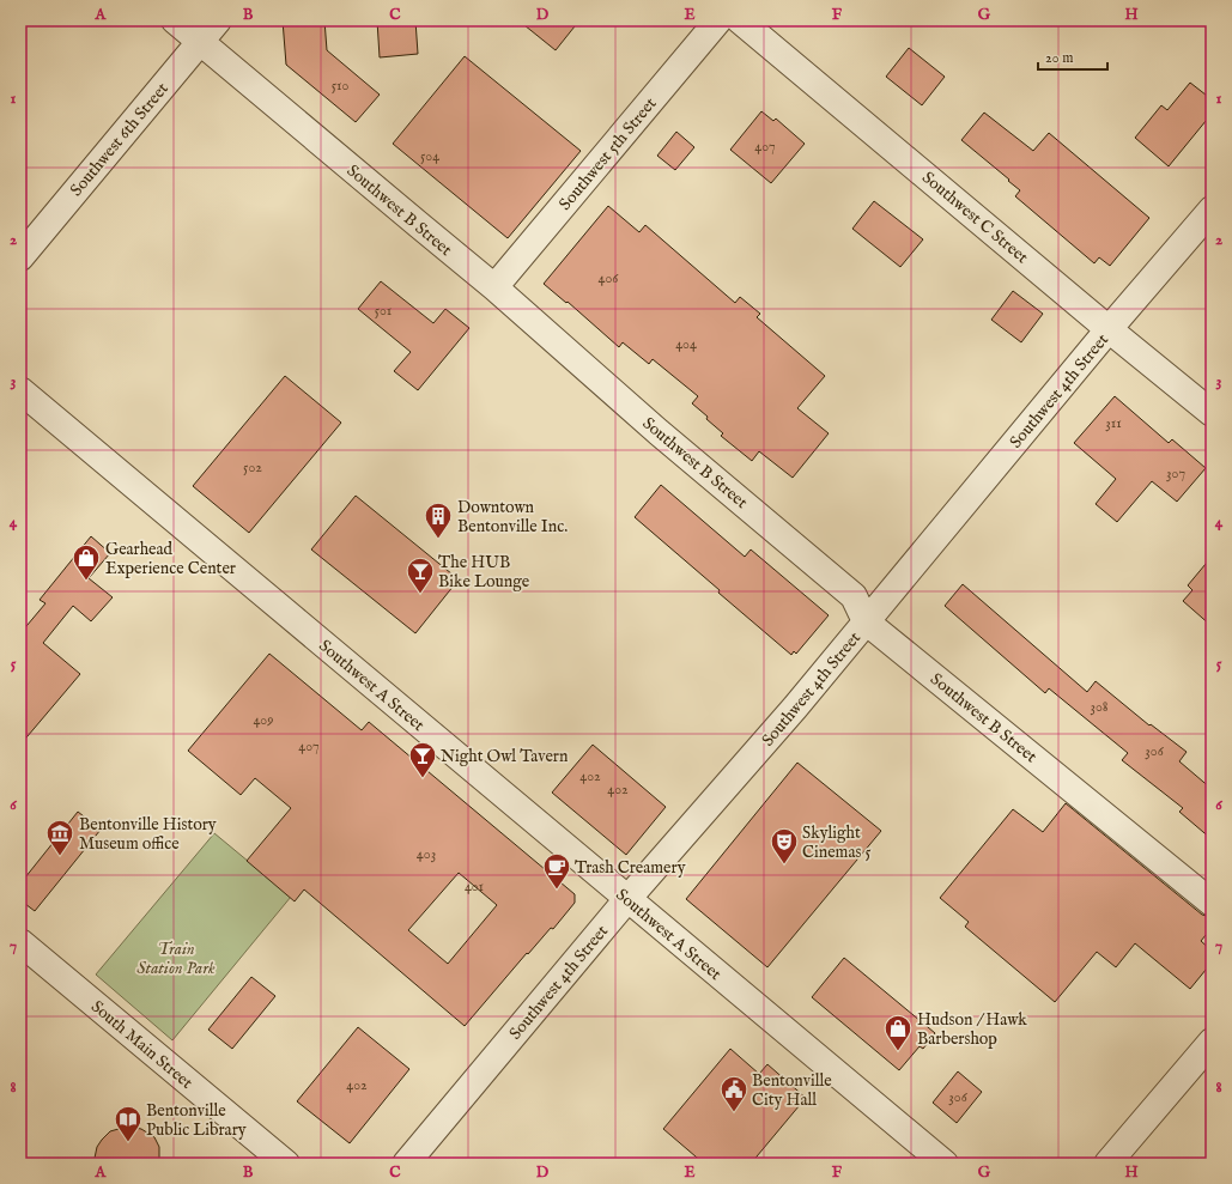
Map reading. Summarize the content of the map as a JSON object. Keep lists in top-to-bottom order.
{
  "streets": {
    "street": [
      "Southwest 6th Street",
      "Southwest 5th Street",
      "Southwest B Street",
      "Southwest C Street",
      "Southwest 4th Street",
      "Southwest A Street",
      "South Main Street"
    ]
  },
  "crossings": [
    ["Southwest 6th Street", "Southwest B Street"],
    ["Southwest 5th Street", "Southwest B Street"],
    ["Southwest B Street", "Southwest 4th Street"],
    ["Southwest C Street", "Southwest 4th Street"],
    ["Southwest 4th Street", "Southwest A Street"]
  ],
  "parks": ["Train Station Park"],
  "places": {
    "building": ["Downtown Bentonville Inc."],
    "shop": ["Gearhead Experience Center", "Hudson / Hawk Barbershop"],
    "bar": ["The HUB Bike Lounge", "Night Owl Tavern"],
    "museum": ["Bentonville History Museum office"],
    "theatre": ["Skylight Cinemas 5"],
    "cafe": ["Trash Creamery"],
    "public building": ["Bentonville City Hall"],
    "library": ["Bentonville Public Library"]
  },
  "house_numbers": [
    "510",
    "407",
    "504",
    "406",
    "501",
    "404",
    "311",
    "502",
    "307",
    "308",
    "409",
    "407",
    "306",
    "402",
    "402",
    "403",
    "401",
    "402",
    "306"
  ],
  "scale_bar": "20 m",
  "grid": {
    "columns": [
      "A",
      "B",
      "C",
      "D",
      "E",
      "F",
      "G",
      "H"
    ],
    "rows": [
      "1",
      "2",
      "3",
      "4",
      "5",
      "6",
      "7",
      "8"
    ]
  }
}
